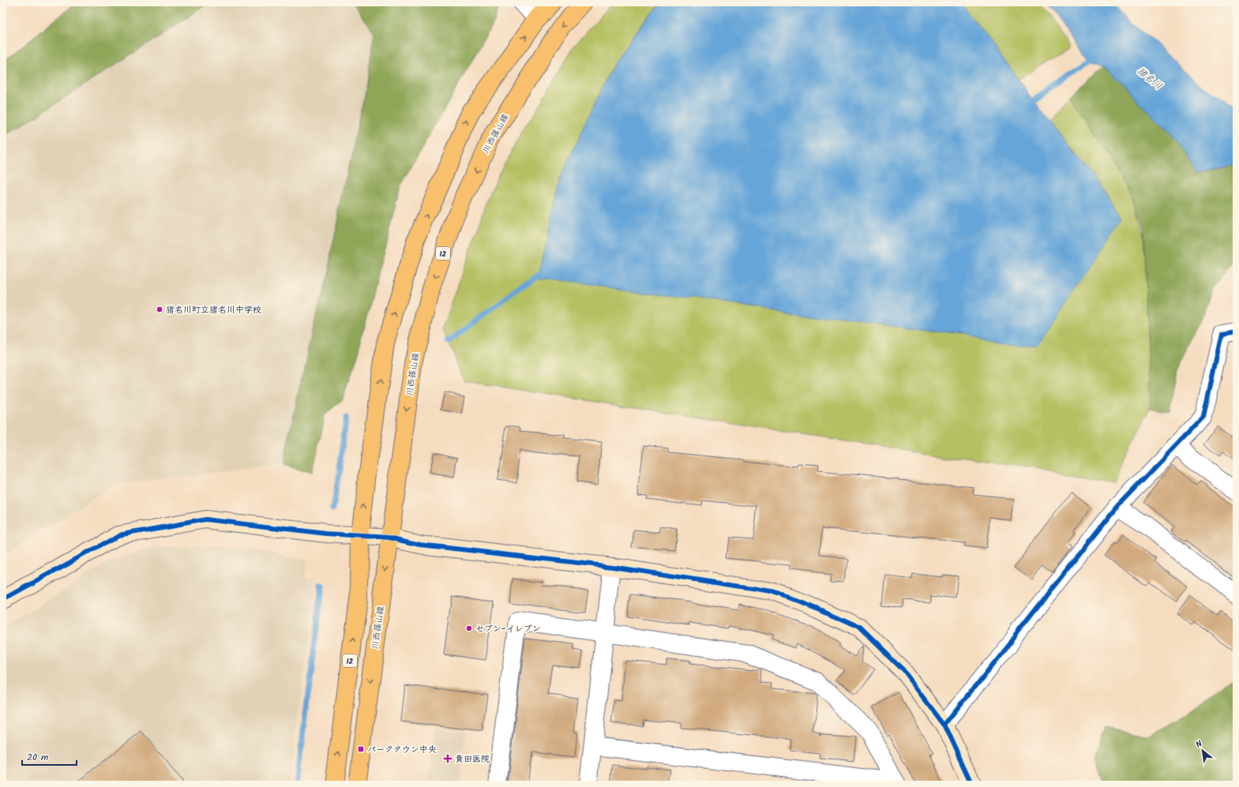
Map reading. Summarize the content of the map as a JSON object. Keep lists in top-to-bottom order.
{
  "streets": {
    "main road": ["川西篠山線", "12"]
  },
  "water": ["猪名川"],
  "places": {
    "other": ["猪名川町立猪名川中学校", "セブン-イレブン"],
    "transit": ["パークタウン中央"],
    "health": ["貴田医院"]
  },
  "scale_bar": "20 m",
  "north": "top left"
}
